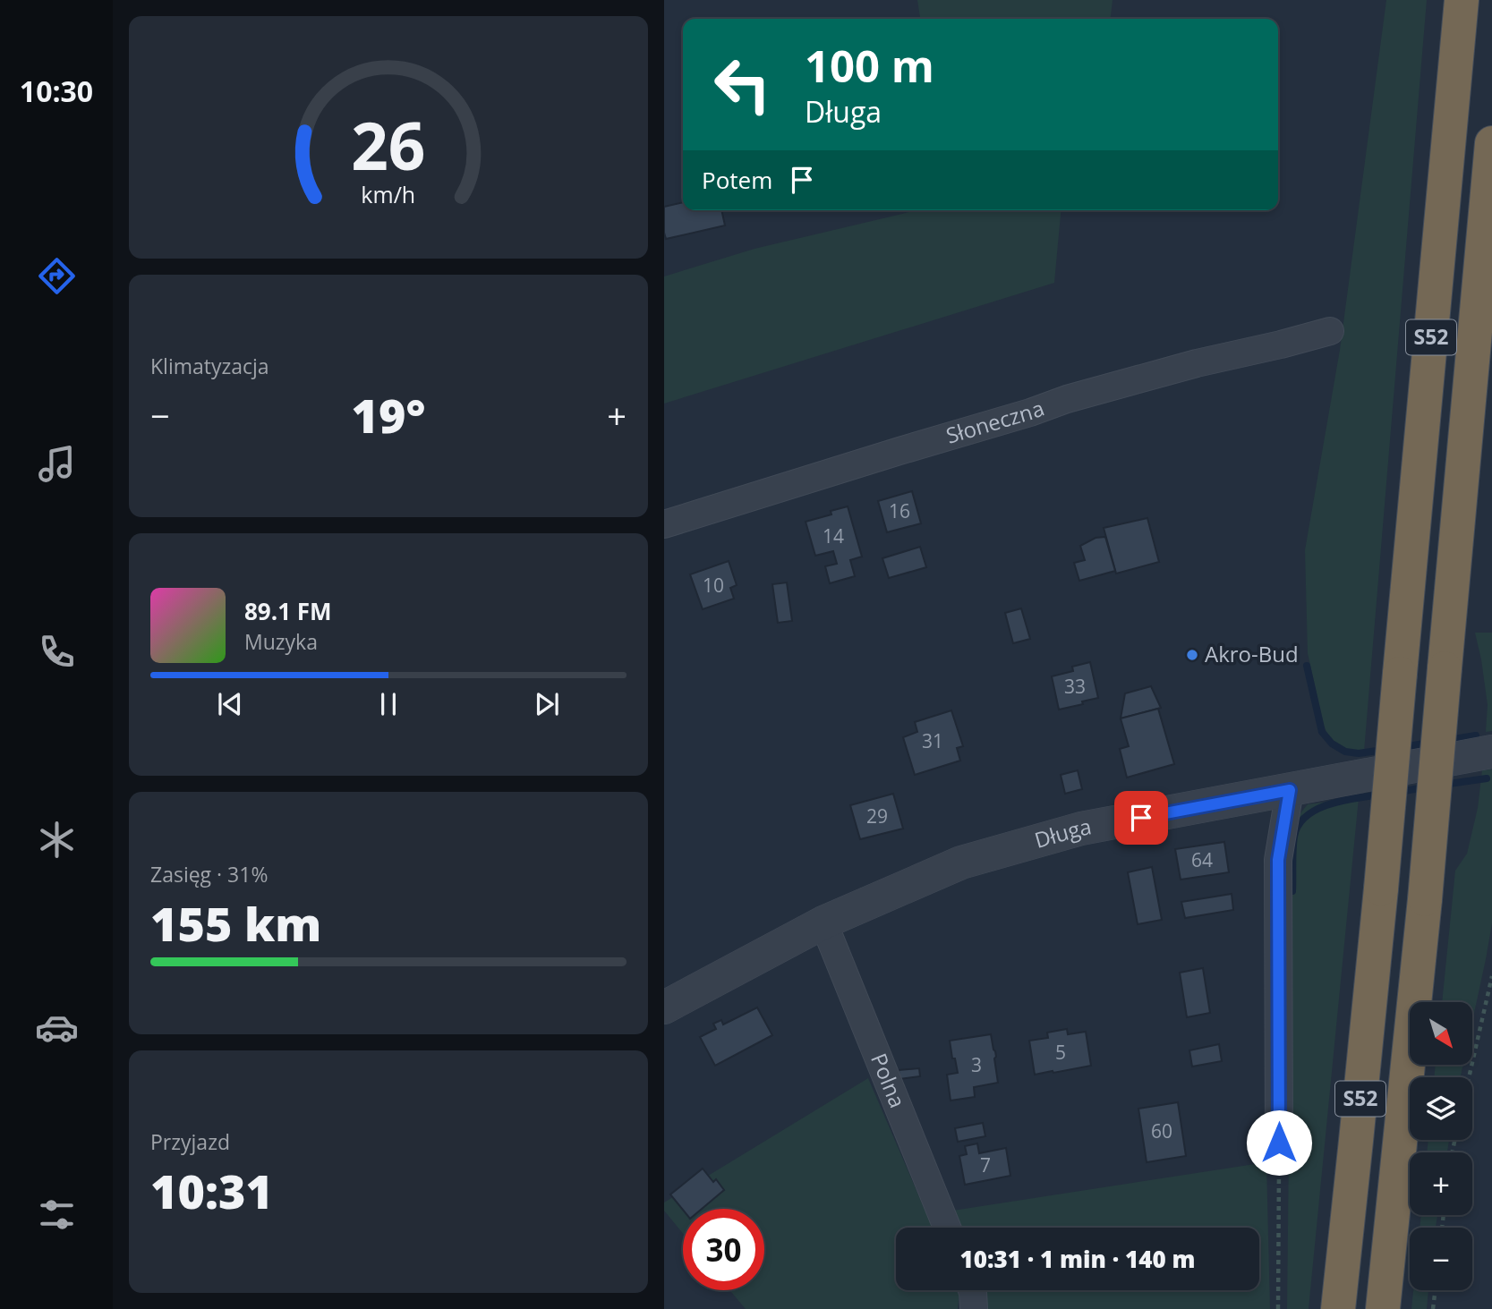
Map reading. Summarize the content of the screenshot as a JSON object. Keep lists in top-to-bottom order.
{
  "streets": {
    "highway": ["S52"],
    "street": ["Słoneczna", "Długa", "Polna"]
  },
  "crossings": [
    ["Długa", "Polna"]
  ],
  "places": ["Akro-Bud"],
  "house_numbers": [
    "16",
    "14",
    "10",
    "33",
    "31",
    "29",
    "64",
    "5",
    "3",
    "60",
    "7"
  ],
  "north": "bottom right",
  "page": {
    "tabs": "10:30",
    "turn": ["100 m", "Długa"],
    "then": "Potem",
    "tile": [
      "Klimatyzacja",
      ["Zasięg · 31%", "155 km"],
      ["Przyjazd", "10:31"]
    ],
    "heat": ["−", "19°", "+"],
    "song": ["89.1 FM", "Muzyka"],
    "map_buttons": ["+", "−"],
    "limit": "30",
    "trip": "10:31 · 1 min · 140 m",
    "gauge": ["26", "km/h"]
  }
}
